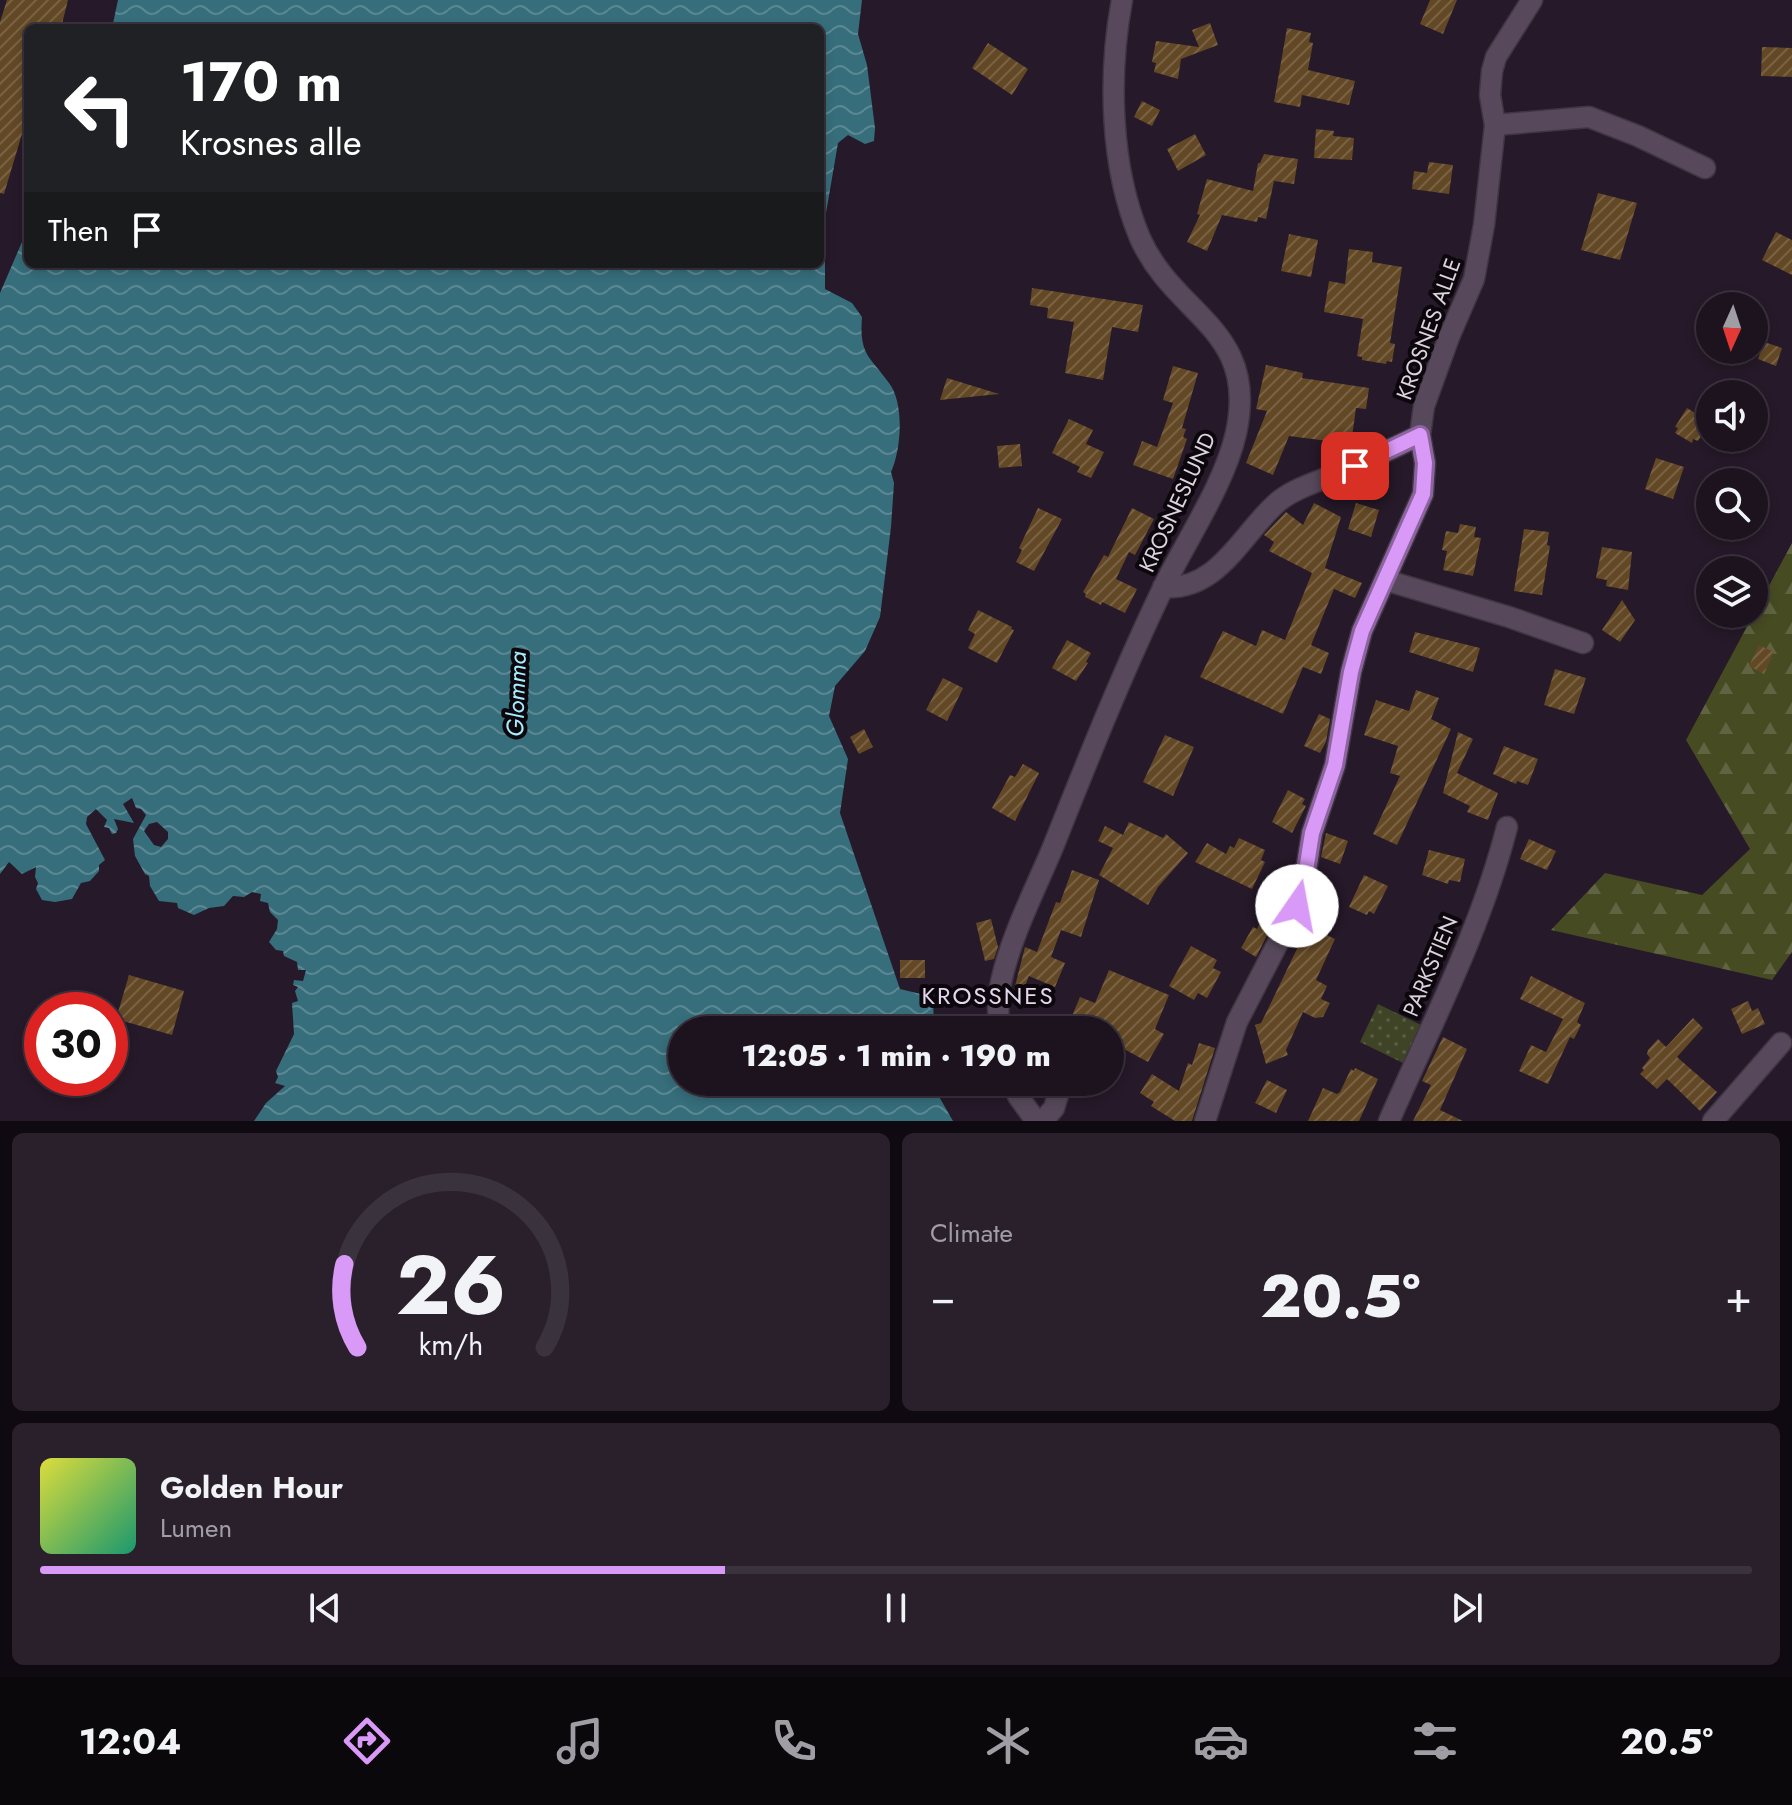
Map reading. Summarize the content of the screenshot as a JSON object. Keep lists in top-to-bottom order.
{
  "streets": {
    "street": ["KROSNES ALLE", "KROSNESLUND", "PARKSTIEN"]
  },
  "crossings": [
    ["KROSNES ALLE", "KROSNESLUND"]
  ],
  "districts": ["KROSSNES"],
  "water": ["Glomma"],
  "north": "bottom",
  "page": {
    "turn": ["170 m", "Krosnes alle"],
    "then": "Then",
    "limit": "30",
    "trip": "12:05 · 1 min · 190 m",
    "tile": "Climate",
    "heat": ["−", "20.5°", "+"],
    "song": ["Golden Hour", "Lumen"],
    "tabs": ["12:04", "20.5°"],
    "gauge": ["26", "km/h"]
  }
}
